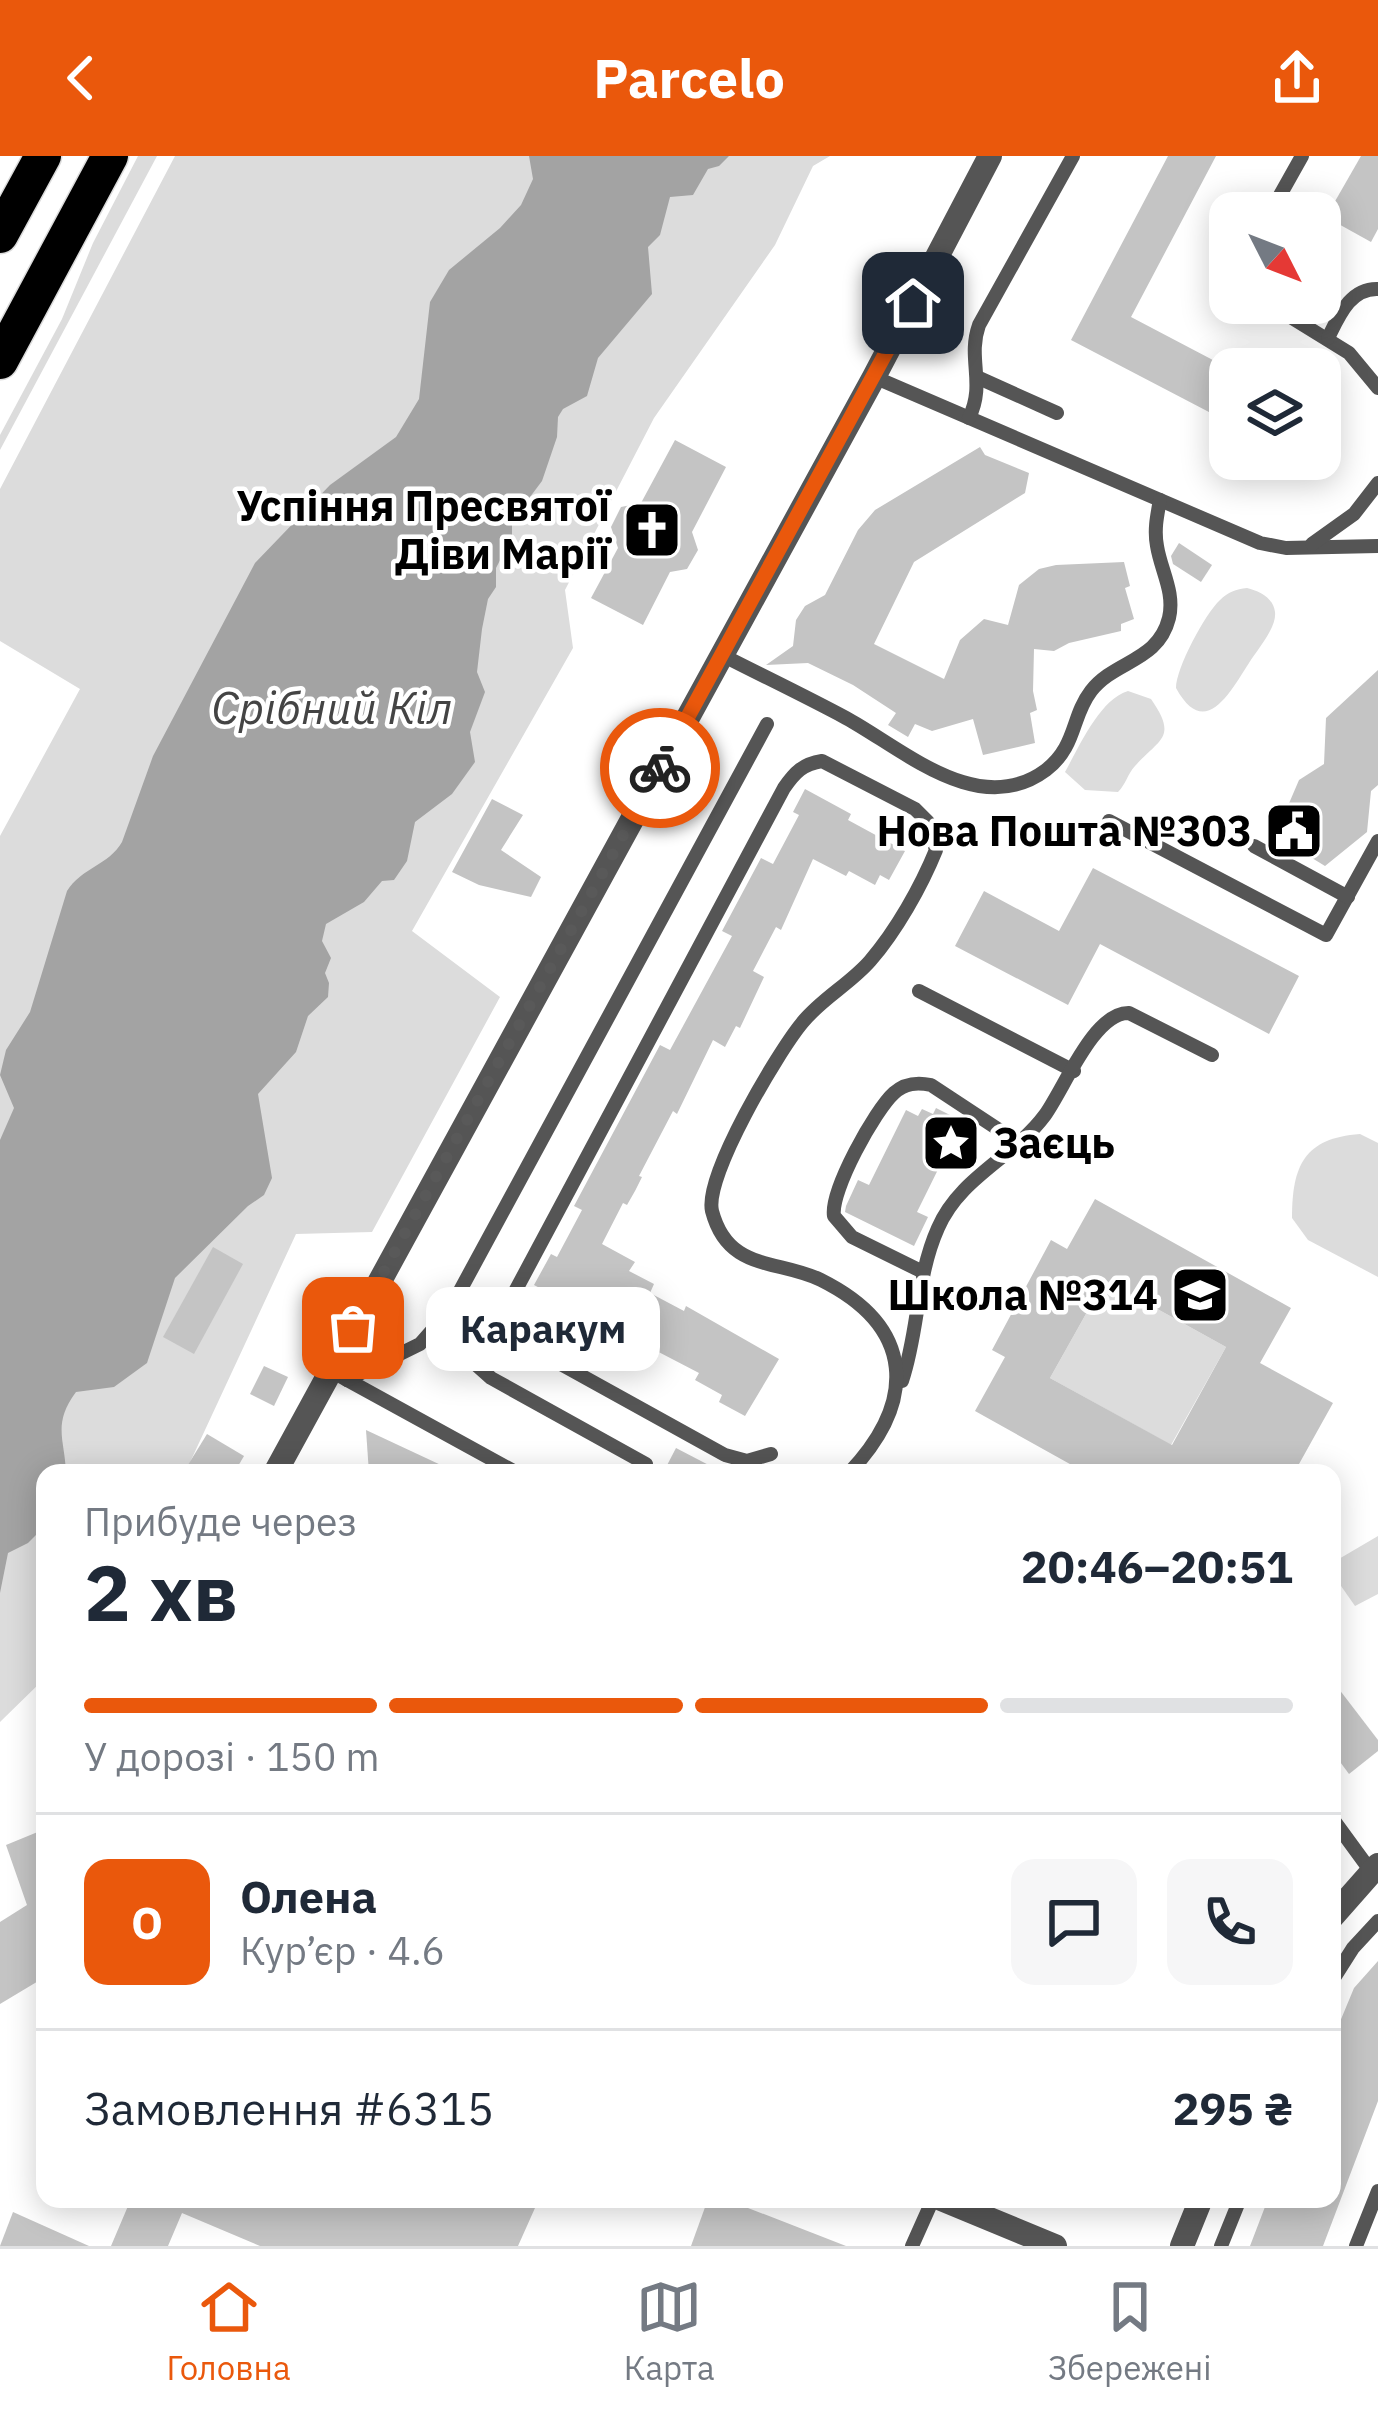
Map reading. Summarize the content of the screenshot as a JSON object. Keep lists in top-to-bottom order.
{
  "water": ["Срібний Кіл"],
  "places": {
    "church": ["Успіння Пресвятої Діви Марії"],
    "public building": ["Нова Пошта №303"],
    "place": ["Заєць"],
    "school or university": ["Школа №314"],
    "other": ["Каракум"]
  },
  "north": "bottom right",
  "page": {
    "header": "Parcelo",
    "bubble": "Каракум",
    "heading": ["2 хв", "Прибуде через", "20:46–20:51"],
    "panel": [
      "Олена",
      "Кур’єр · 4.6",
      "Замовлення #6315",
      "295 ₴"
    ],
    "bar": "У дорозі · 150 m",
    "round": "О",
    "tabs": ["Головна", "Карта", "Збережені"]
  }
}
